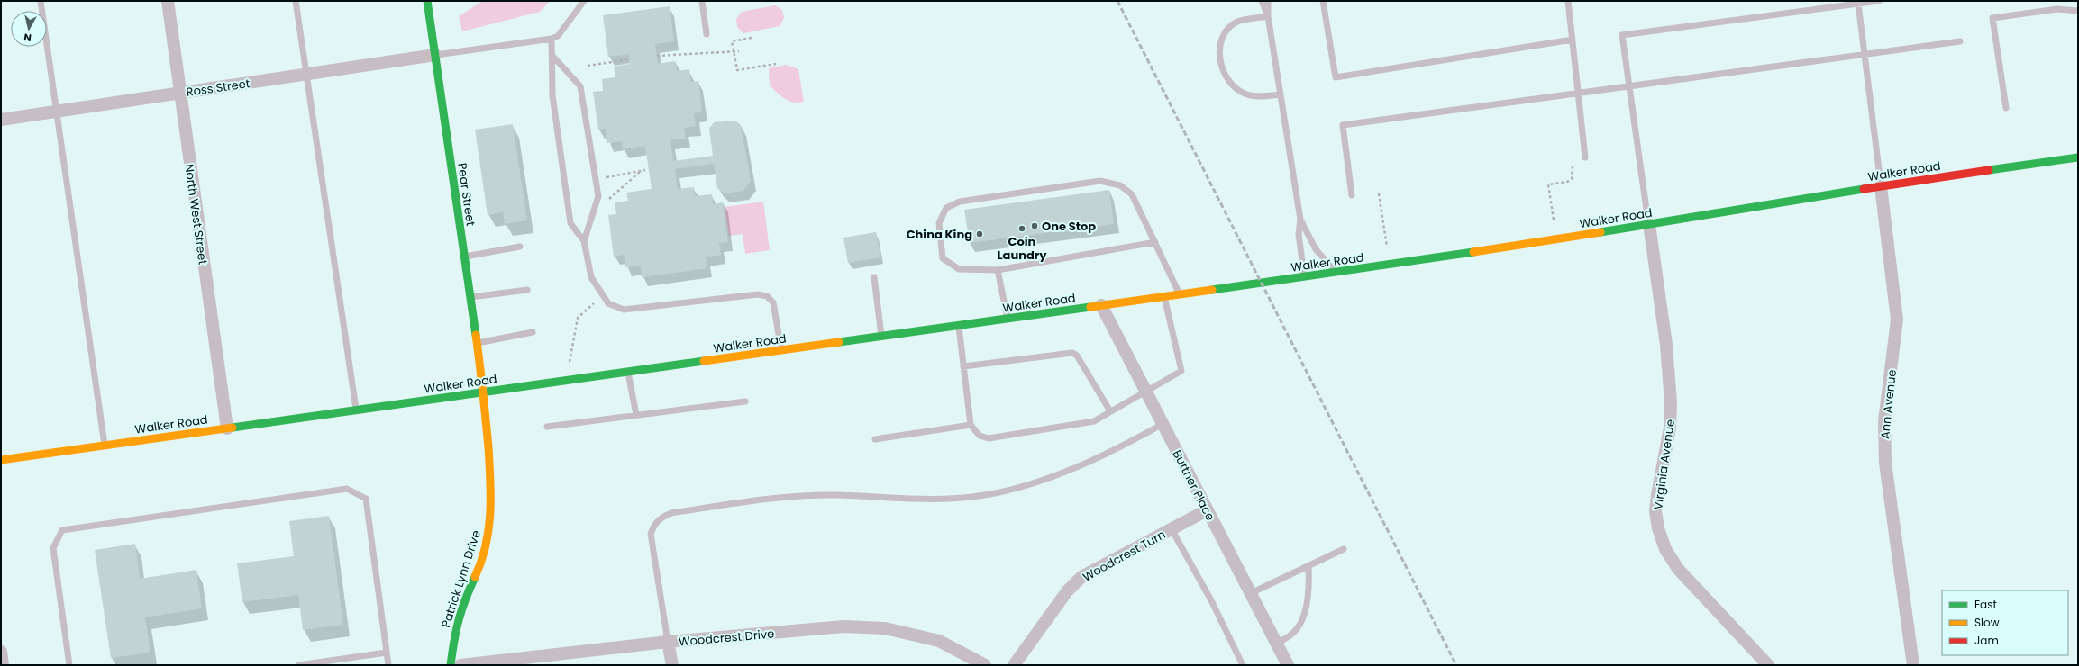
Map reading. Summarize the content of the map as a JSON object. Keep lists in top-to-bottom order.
{
  "streets": {
    "street": [
      "Ross Street",
      "Walker Road",
      "Pear Street",
      "North West Street",
      "Ann Avenue",
      "Virginia Avenue",
      "Buttner Place",
      "Woodcrest Turn",
      "Patrick Lynn Drive",
      "Woodcrest Drive"
    ]
  },
  "crossings": [
    ["Ross Street", "Pear Street"],
    ["Ross Street", "North West Street"],
    ["Walker Road", "Pear Street"],
    ["Walker Road", "North West Street"],
    ["Walker Road", "Ann Avenue"],
    ["Walker Road", "Virginia Avenue"],
    ["Walker Road", "Buttner Place"],
    ["Walker Road", "Patrick Lynn Drive"],
    ["Pear Street", "Patrick Lynn Drive"],
    ["Buttner Place", "Woodcrest Turn"]
  ],
  "places": ["One Stop", "Coin Laundry", "China King"],
  "legend": ["Fast", "Slow", "Jam"],
  "north": "bottom"
}
